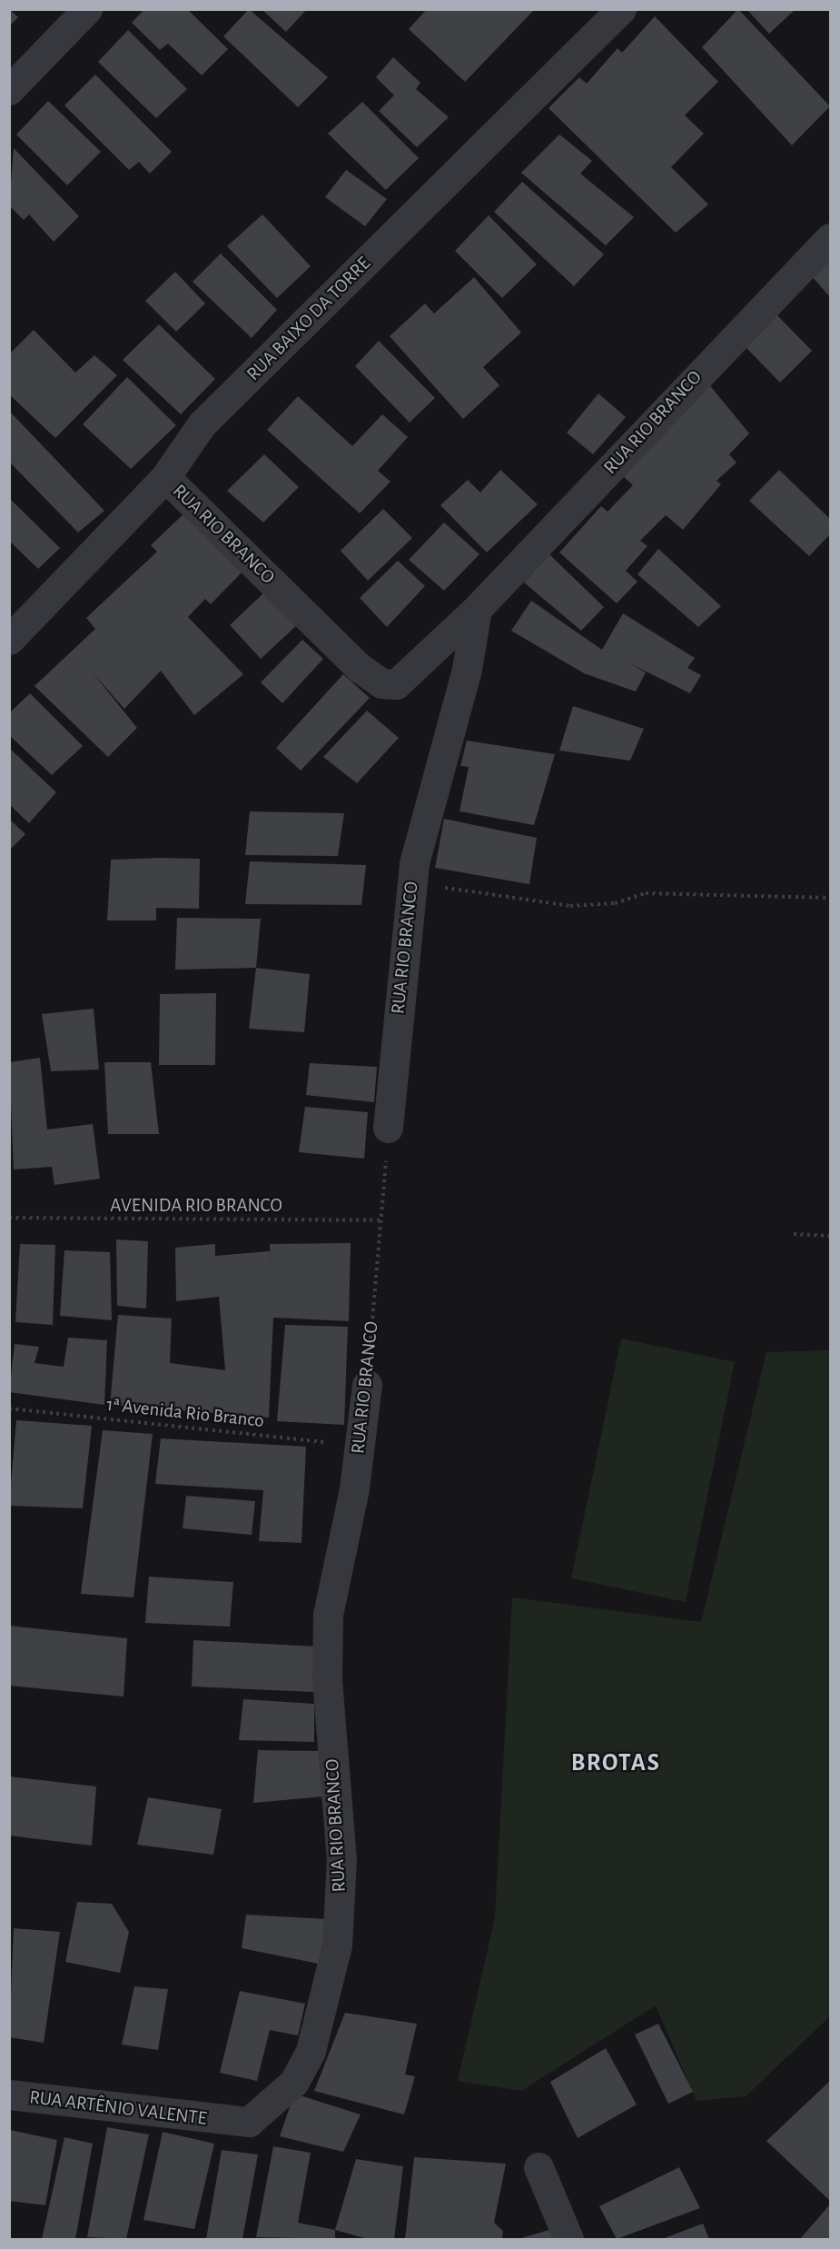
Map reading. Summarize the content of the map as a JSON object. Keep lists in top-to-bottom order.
{
  "streets": {
    "street": ["RUA BAIXO DA TORRE", "RUA RIO BRANCO", "RUA ARTÊNIO VALENTE"],
    "path": ["AVENIDA RIO BRANCO", "1ª Avenida Rio Branco"]
  },
  "crossings": [
    ["RUA BAIXO DA TORRE", "RUA RIO BRANCO"],
    ["RUA RIO BRANCO", "AVENIDA RIO BRANCO"],
    ["RUA RIO BRANCO", "1ª Avenida Rio Branco"],
    ["RUA RIO BRANCO", "RUA ARTÊNIO VALENTE"]
  ],
  "districts": ["BROTAS"]
}
